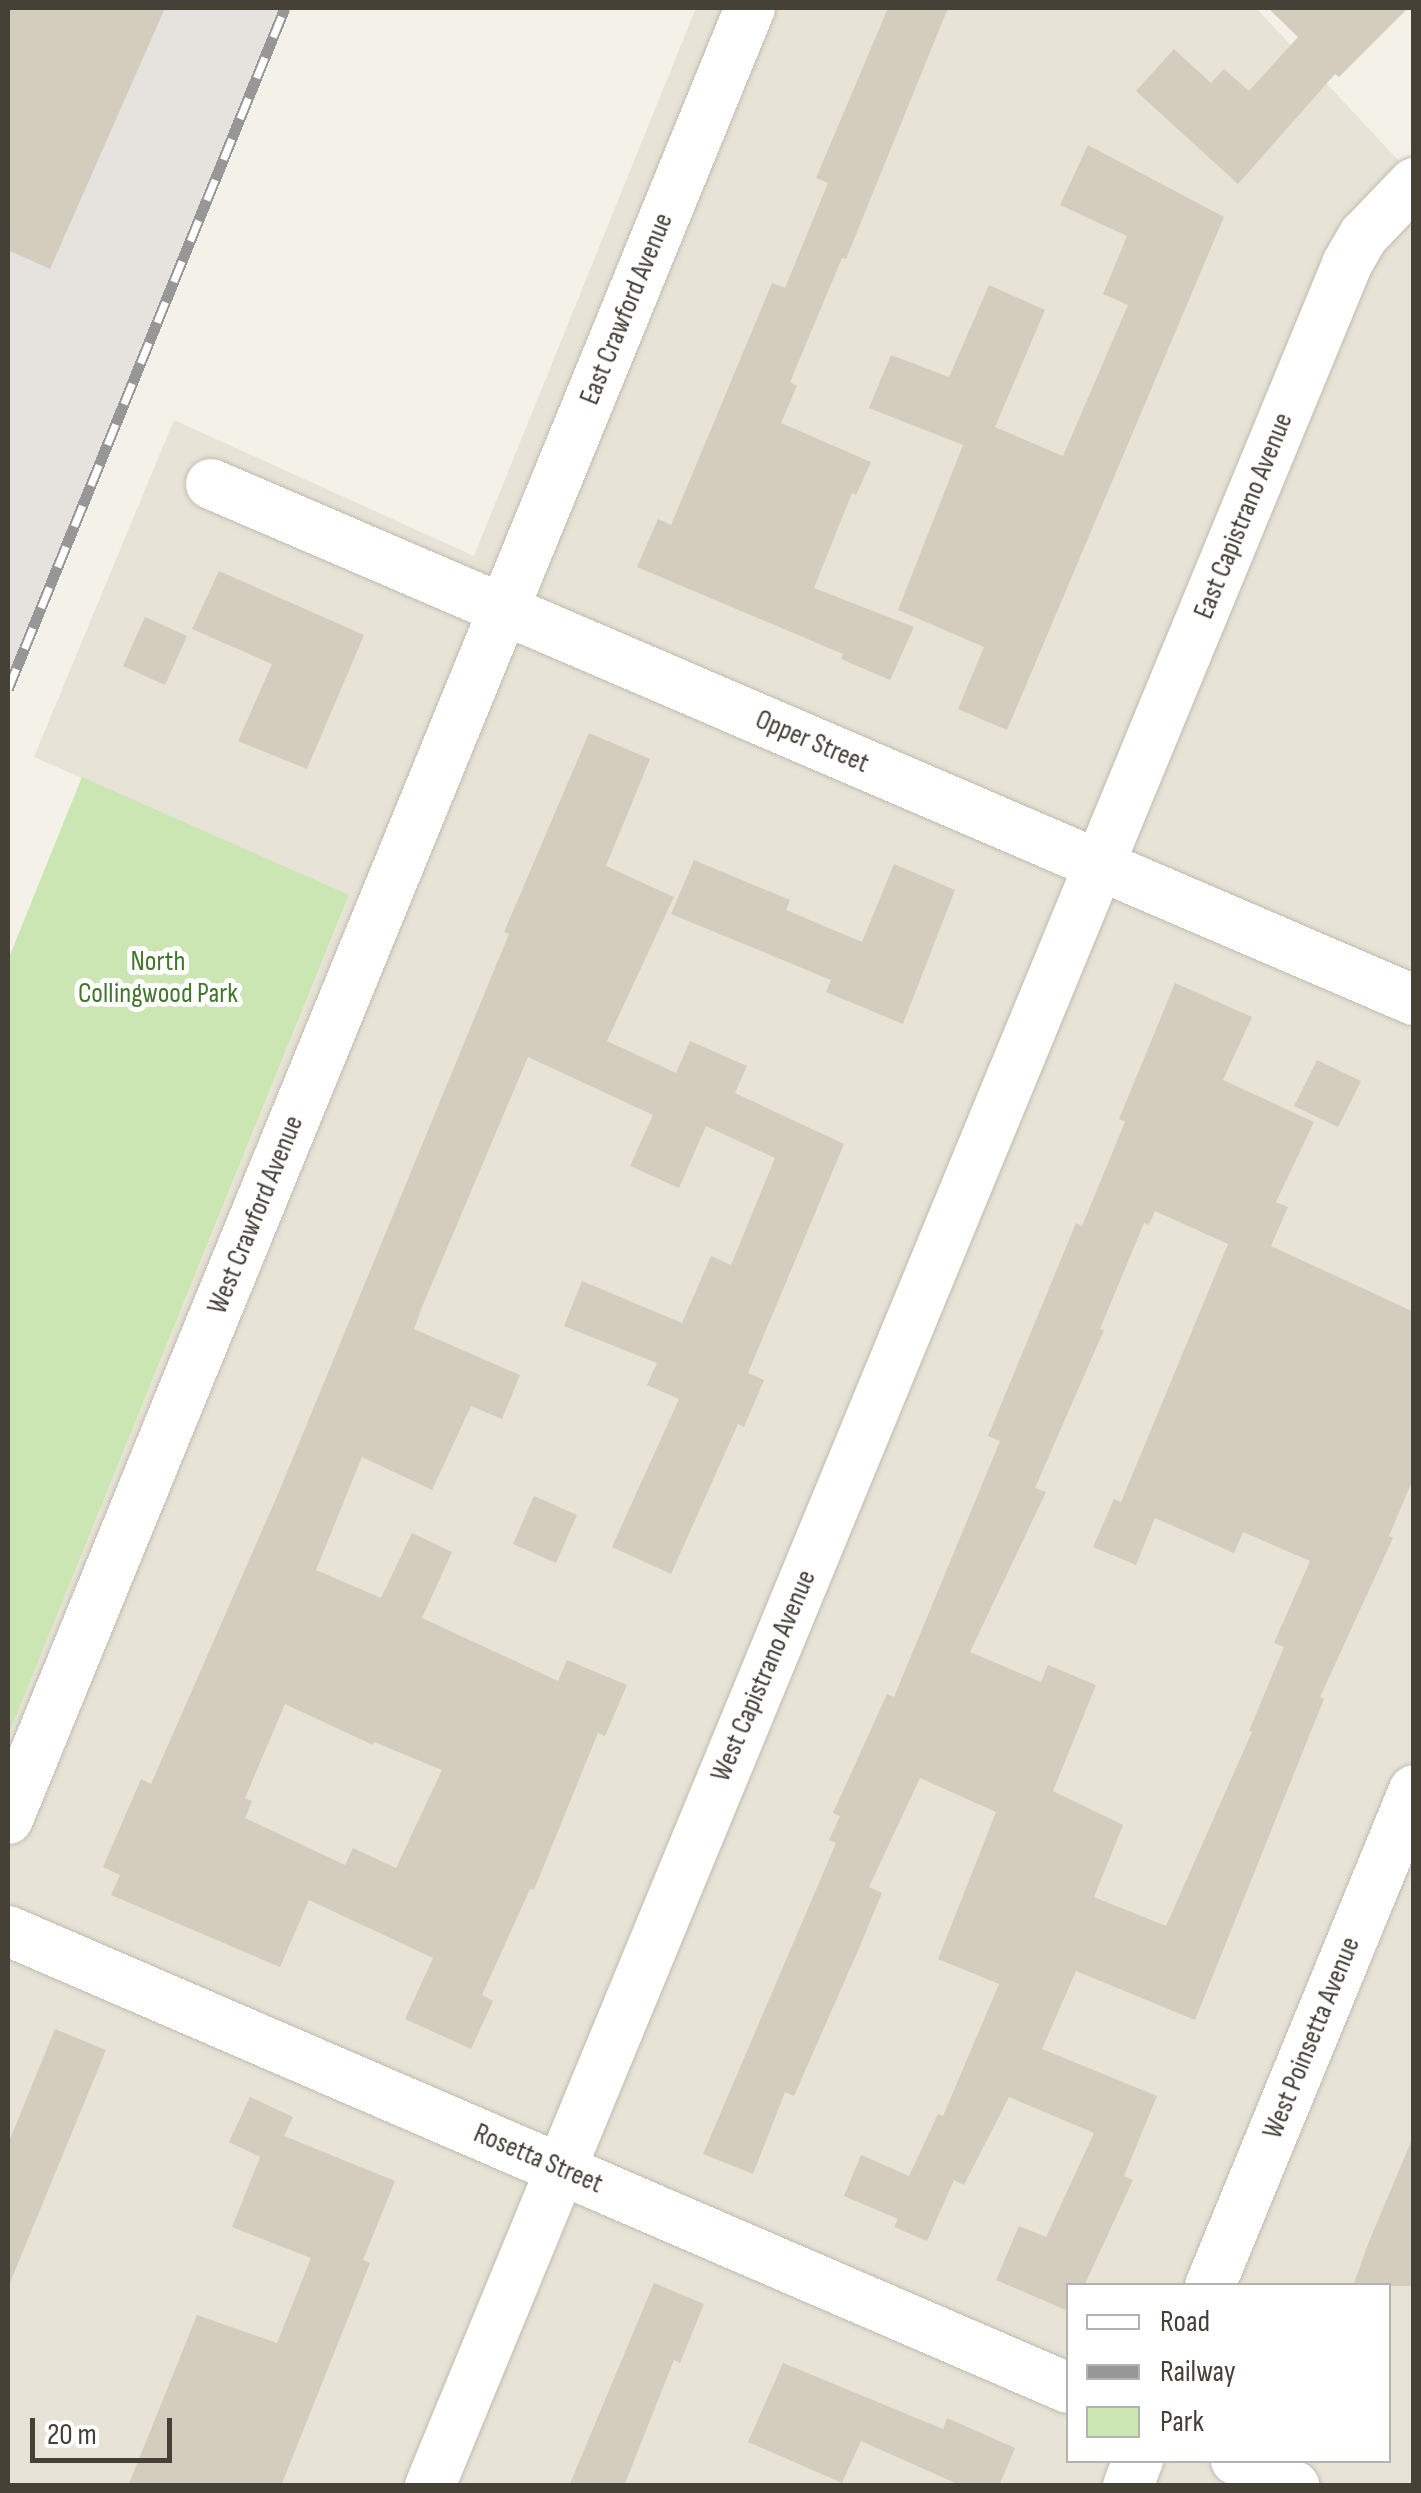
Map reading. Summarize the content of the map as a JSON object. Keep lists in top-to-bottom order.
{
  "streets": {
    "street": [
      "East Crawford Avenue",
      "East Capistrano Avenue",
      "Opper Street",
      "West Crawford Avenue",
      "West Capistrano Avenue",
      "West Poinsetta Avenue",
      "Rosetta Street"
    ]
  },
  "crossings": [
    ["East Crawford Avenue", "Opper Street"],
    ["East Crawford Avenue", "West Crawford Avenue"],
    ["East Capistrano Avenue", "Opper Street"],
    ["East Capistrano Avenue", "West Capistrano Avenue"],
    ["Opper Street", "West Crawford Avenue"],
    ["Opper Street", "West Capistrano Avenue"],
    ["West Capistrano Avenue", "Rosetta Street"]
  ],
  "parks": ["North Collingwood Park"],
  "legend": ["Road", "Railway", "Park"],
  "scale_bar": "20 m"
}
